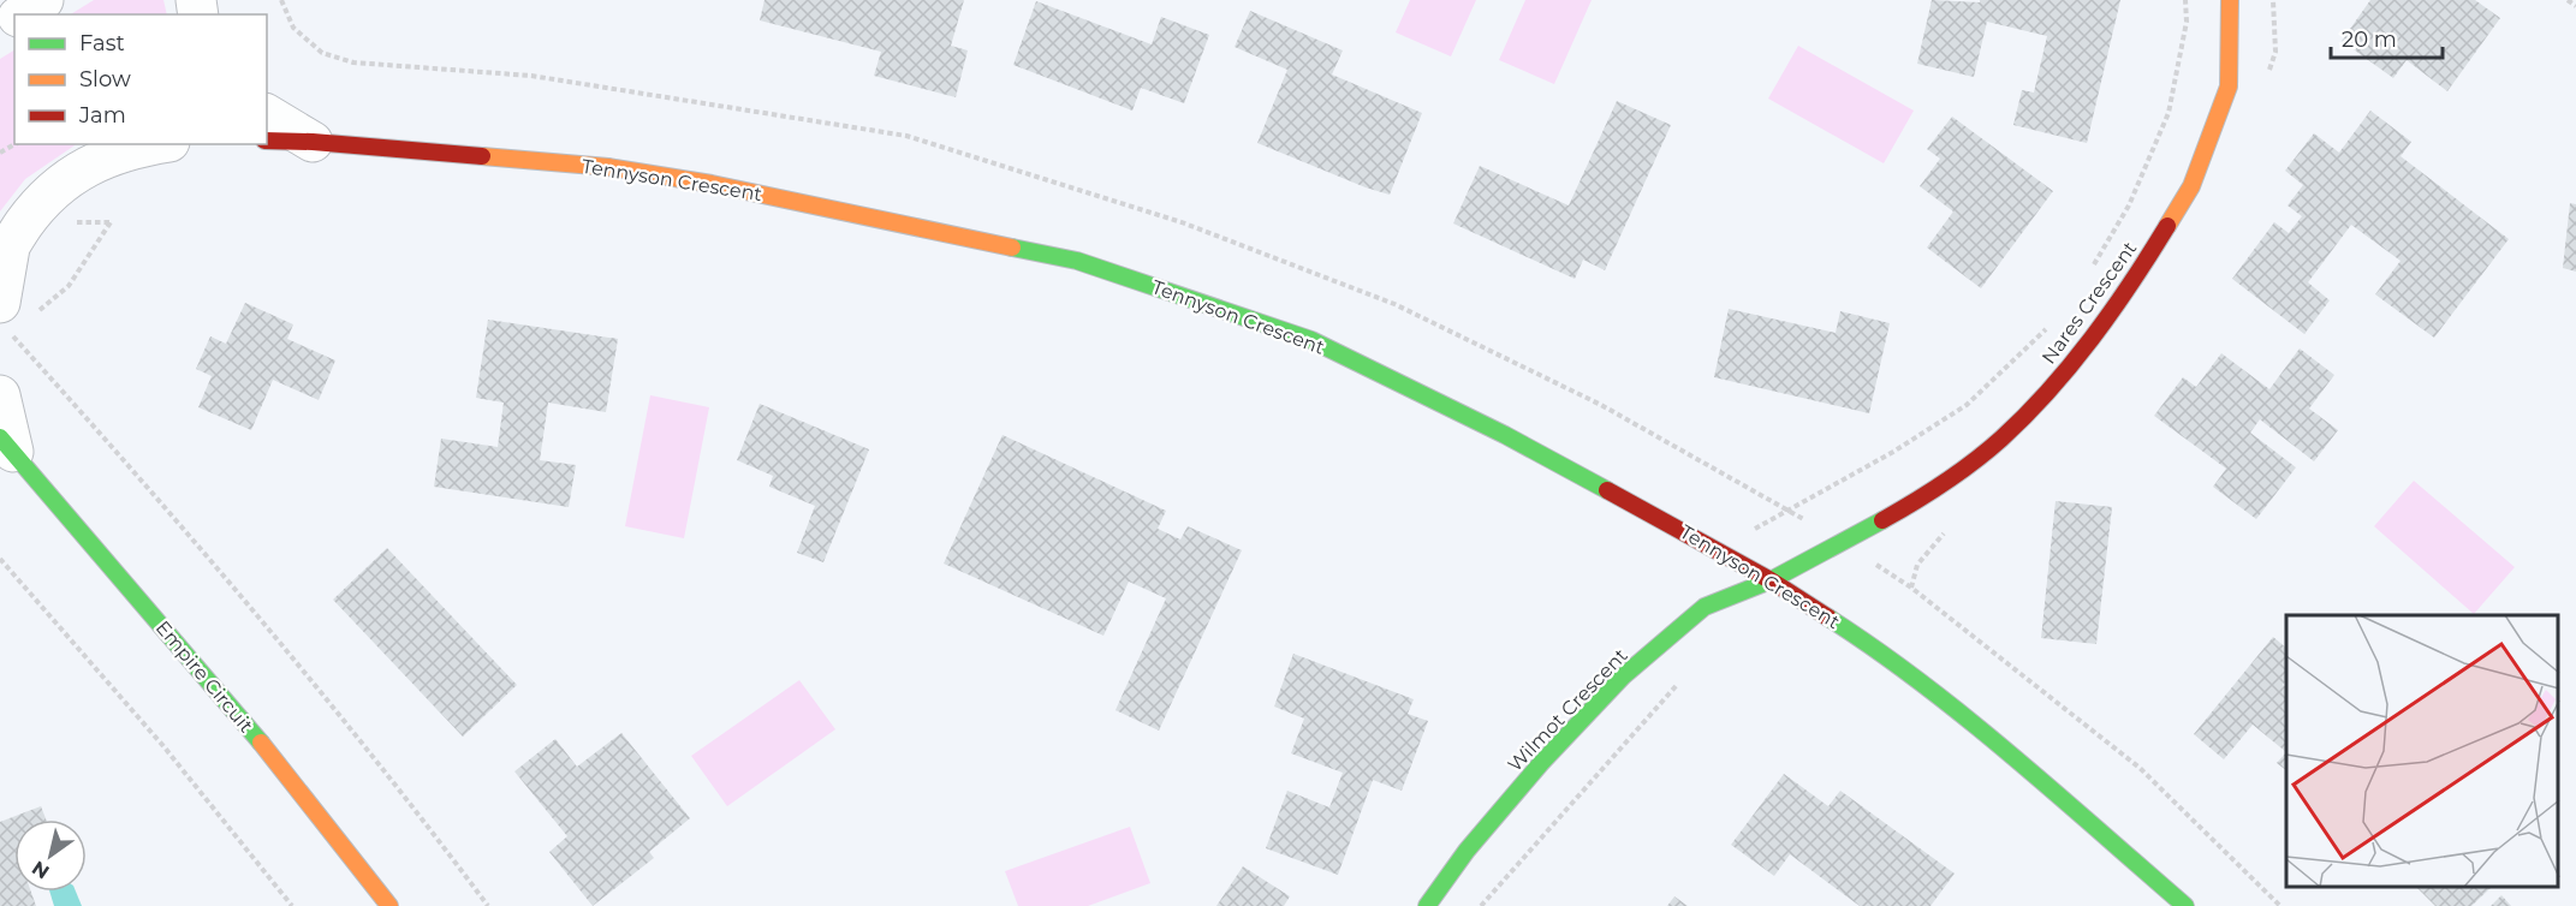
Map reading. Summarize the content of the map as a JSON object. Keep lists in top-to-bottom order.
{
  "streets": {
    "street": [
      "Tennyson Crescent",
      "Nares Crescent",
      "Empire Circuit",
      "Wilmot Crescent"
    ]
  },
  "crossings": [
    ["Tennyson Crescent", "Nares Crescent"],
    ["Tennyson Crescent", "Wilmot Crescent"],
    ["Nares Crescent", "Wilmot Crescent"]
  ],
  "legend": ["Fast", "Slow", "Jam"],
  "scale_bar": "20 m",
  "north": "bottom left"
}
